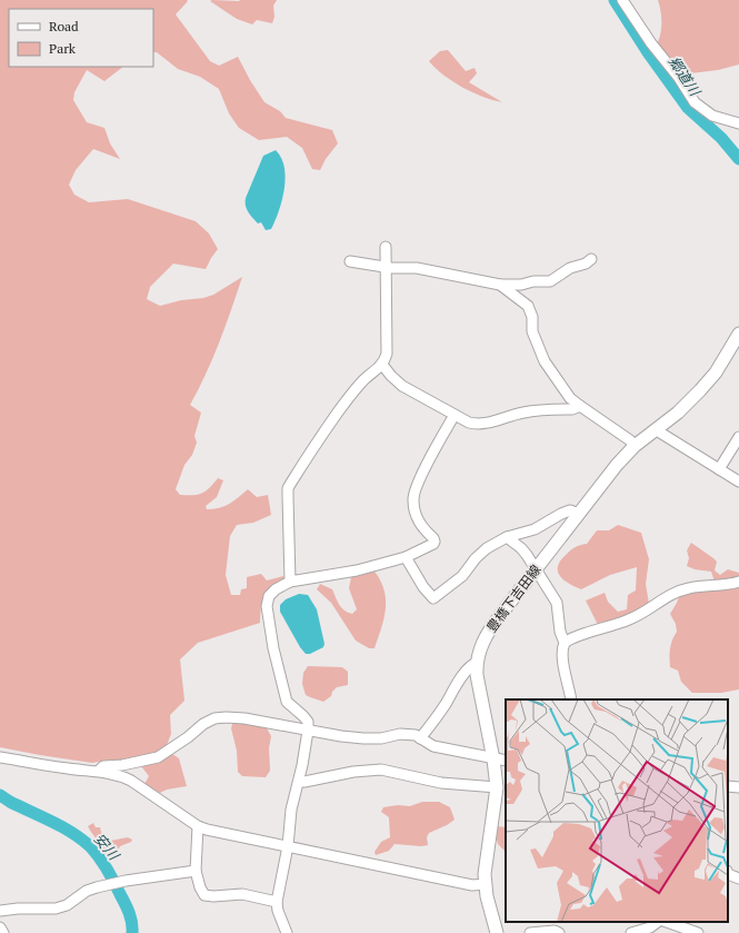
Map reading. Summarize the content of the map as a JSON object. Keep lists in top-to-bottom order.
{
  "streets": {
    "main road": ["豊橋下吉田線"]
  },
  "water": ["郷道川", "安川"],
  "legend": ["Road", "Park"]
}
